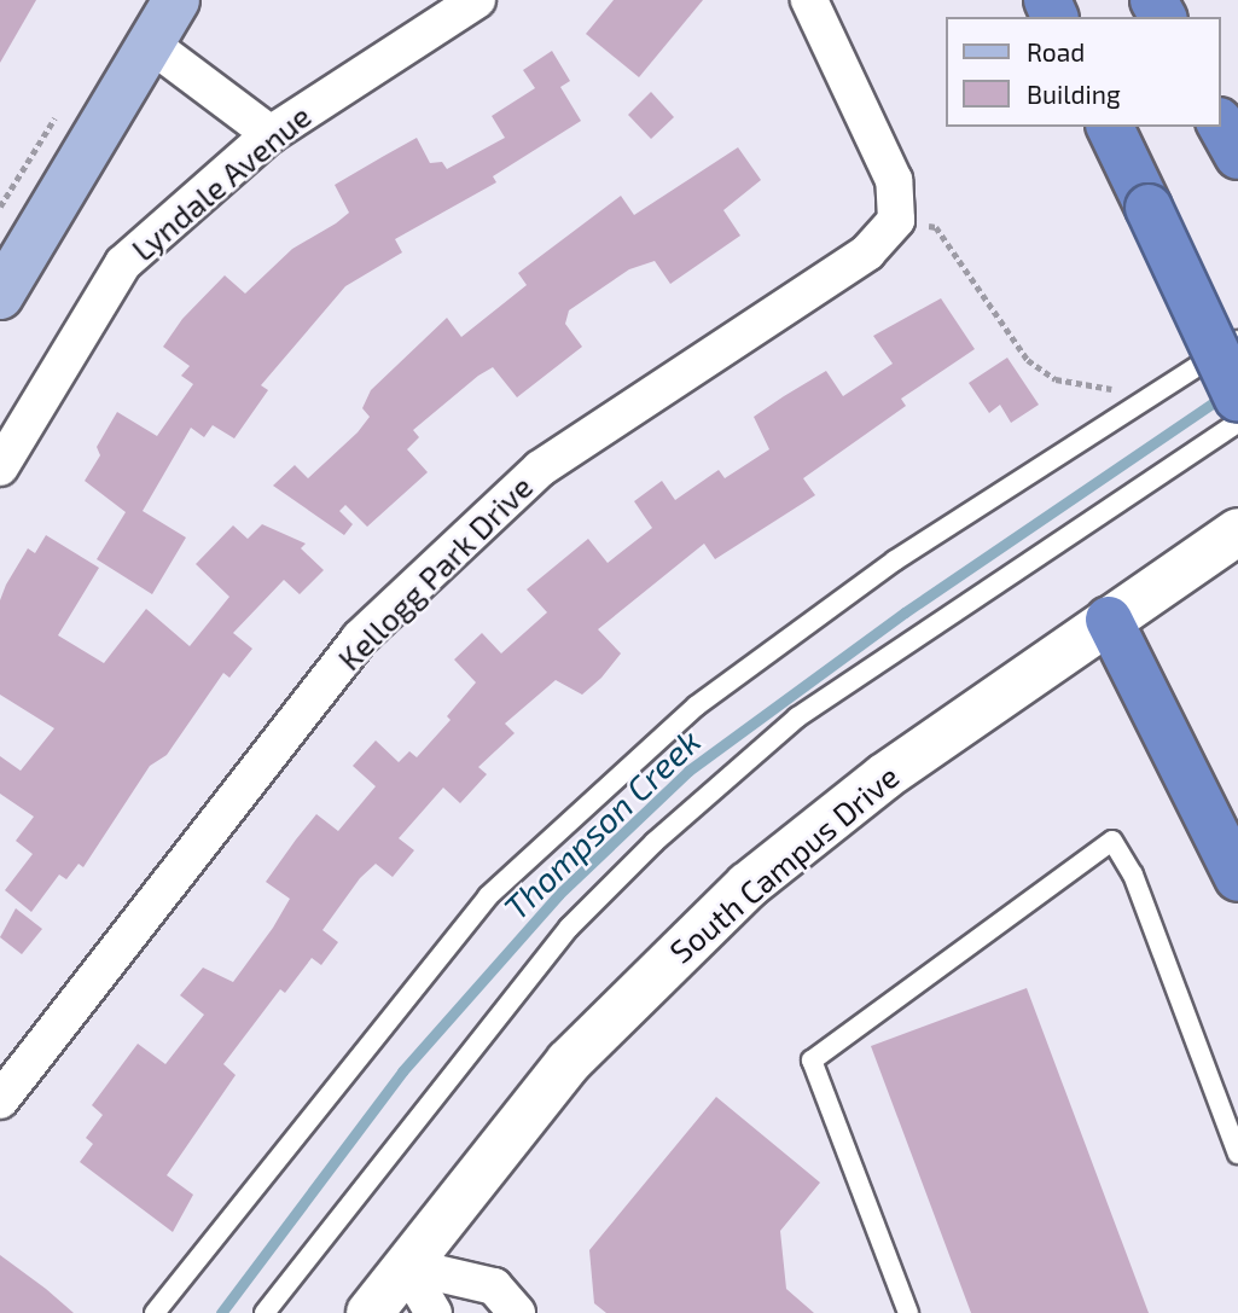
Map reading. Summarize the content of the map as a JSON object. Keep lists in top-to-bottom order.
{
  "streets": {
    "street": ["Lyndale Avenue", "Kellogg Park Drive", "South Campus Drive"]
  },
  "water": ["Thompson Creek"],
  "legend": ["Road", "Building"]
}
